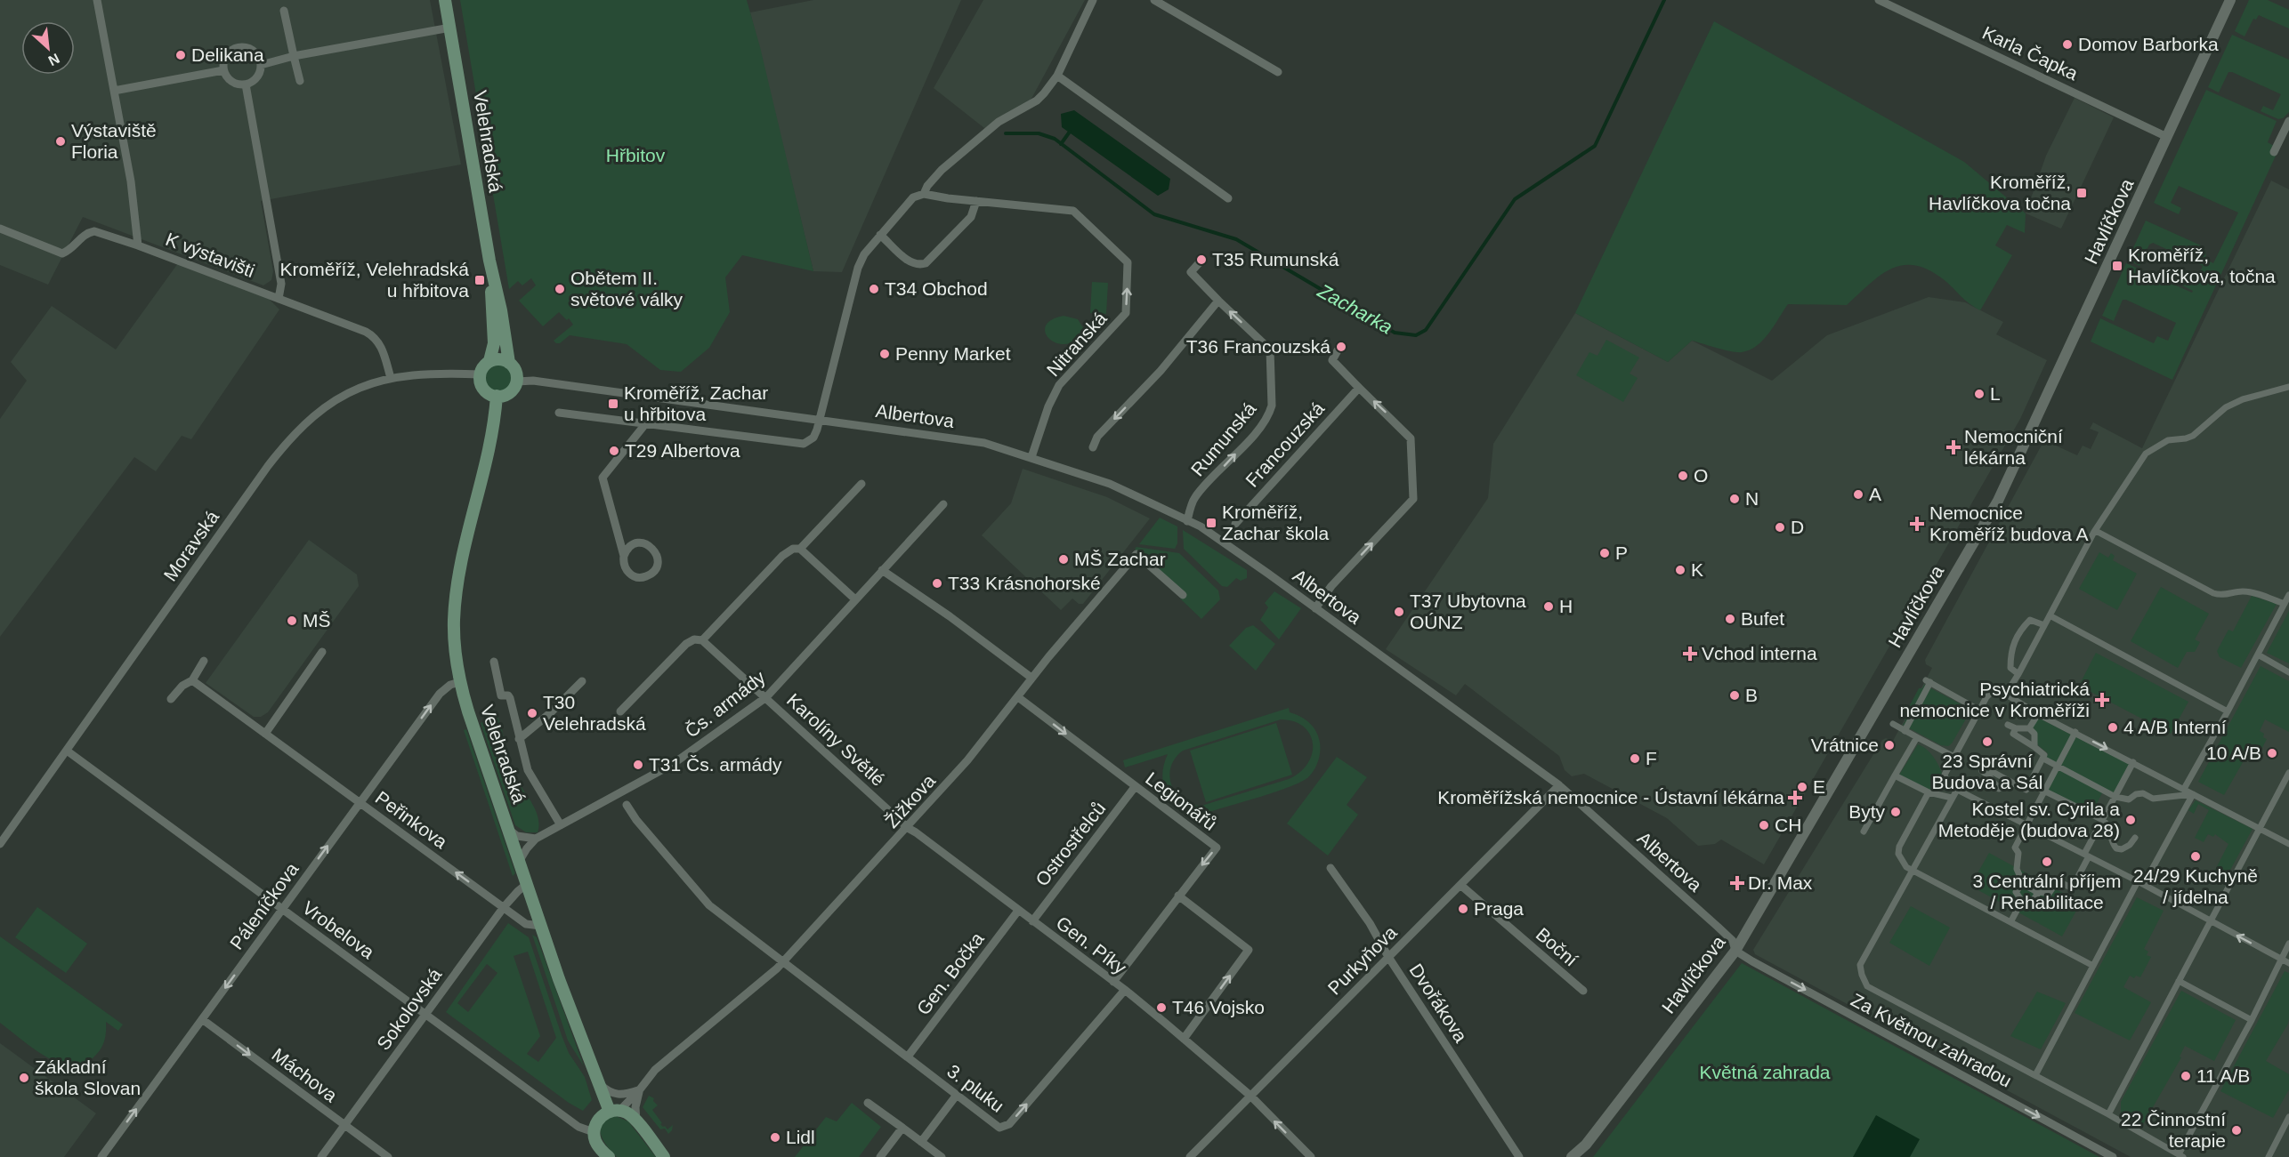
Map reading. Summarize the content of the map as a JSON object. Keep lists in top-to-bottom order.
{
  "streets": {
    "main road": ["Velehradská"],
    "street": [
      "Karla Čapka",
      "Havlíčkova",
      "K výstavišti",
      "Nitranská",
      "Albertova",
      "Rumunská",
      "Francouzská",
      "Moravská",
      "Čs. armády",
      "Karolíny Světlé",
      "Žižkova",
      "Legionářů",
      "Peřinkova",
      "Ostrostřelců",
      "Páleníčkova",
      "Vrobelova",
      "Gen. Píky",
      "Boční",
      "Purkyňova",
      "Gen. Bočka",
      "Dvořákova",
      "Sokolovská",
      "Za Květnou zahradou",
      "Máchova",
      "3. pluku"
    ]
  },
  "crossings": [
    ["Karla Čapka", "Havlíčkova"],
    ["Velehradská", "Albertova"],
    ["Velehradská", "Moravská"],
    ["Velehradská", "Žižkova"],
    ["Velehradská", "Peřinkova"],
    ["Velehradská", "Páleníčkova"],
    ["Velehradská", "Sokolovská"],
    ["Havlíčkova", "Albertova"],
    ["Havlíčkova", "Za Květnou zahradou"],
    ["K výstavišti", "Moravská"],
    ["Nitranská", "Albertova"],
    ["Albertova", "Rumunská"],
    ["Albertova", "Moravská"],
    ["Albertova", "Purkyňova"],
    ["Albertova", "Za Květnou zahradou"],
    ["Moravská", "Vrobelova"],
    ["Čs. armády", "Karolíny Světlé"],
    ["Karolíny Světlé", "Žižkova"],
    ["Karolíny Světlé", "Gen. Píky"],
    ["Žižkova", "Legionářů"],
    ["Žižkova", "Gen. Píky"],
    ["Žižkova", "3. pluku"],
    ["Legionářů", "Ostrostřelců"],
    ["Legionářů", "Gen. Píky"],
    ["Peřinkova", "Páleníčkova"],
    ["Peřinkova", "Sokolovská"],
    ["Ostrostřelců", "Gen. Píky"],
    ["Páleníčkova", "Vrobelova"],
    ["Páleníčkova", "Máchova"],
    ["Vrobelova", "Sokolovská"],
    ["Gen. Píky", "Purkyňova"],
    ["Gen. Píky", "Gen. Bočka"],
    ["Gen. Píky", "3. pluku"],
    ["Boční", "Purkyňova"],
    ["Purkyňova", "Dvořákova"],
    ["Gen. Bočka", "3. pluku"],
    ["Sokolovská", "Máchova"]
  ],
  "one_way": [
    "Rumunská",
    "Legionářů",
    "Peřinkova",
    "Za Květnou zahradou",
    "Máchova"
  ],
  "water": ["Zacharka"],
  "parks": ["Hřbitov", "Květná zahrada"],
  "places": {
    "other": [
      "Domov Barborka",
      "Delikana",
      "Výstaviště Floria",
      "T35 Rumunská",
      "Obětem II. světové války",
      "T34 Obchod",
      "T36 Francouzská",
      "Penny Market",
      "L",
      "T29 Albertova",
      "O",
      "A",
      "N",
      "D",
      "P",
      "MŠ Zachar",
      "K",
      "T33 Krásnohorské",
      "H",
      "T37 Ubytovna OÚNZ",
      "Bufet",
      "MŠ",
      "B",
      "T30 Velehradská",
      "4 A/B Interní",
      "23 Správní Budova a Sál",
      "Vrátnice",
      "10 A/B",
      "F",
      "T31 Čs. armády",
      "E",
      "Byty",
      "Kostel sv. Cyrila a Metoděje (budova 28)",
      "CH",
      "24/29 Kuchyně / jídelna",
      "3 Centrální příjem / Rehabilitace",
      "Praga",
      "T46 Vojsko",
      "11 A/B",
      "Základní škola Slovan",
      "22 Činnostní terapie",
      "Lidl"
    ],
    "transit": [
      "Kroměříž, Havlíčkova točna",
      "Kroměříž, Havlíčkova, točna",
      "Kroměříž, Velehradská u hřbitova",
      "Kroměříž, Zachar u hřbitova",
      "Kroměříž, Zachar škola"
    ],
    "health": [
      "Nemocniční lékárna",
      "Nemocnice Kroměříž budova A",
      "Vchod interna",
      "Psychiatrická nemocnice v Kroměříži",
      "Kroměřížská nemocnice - Ústavní lékárna",
      "Dr. Max"
    ]
  },
  "north": "bottom right"
}
